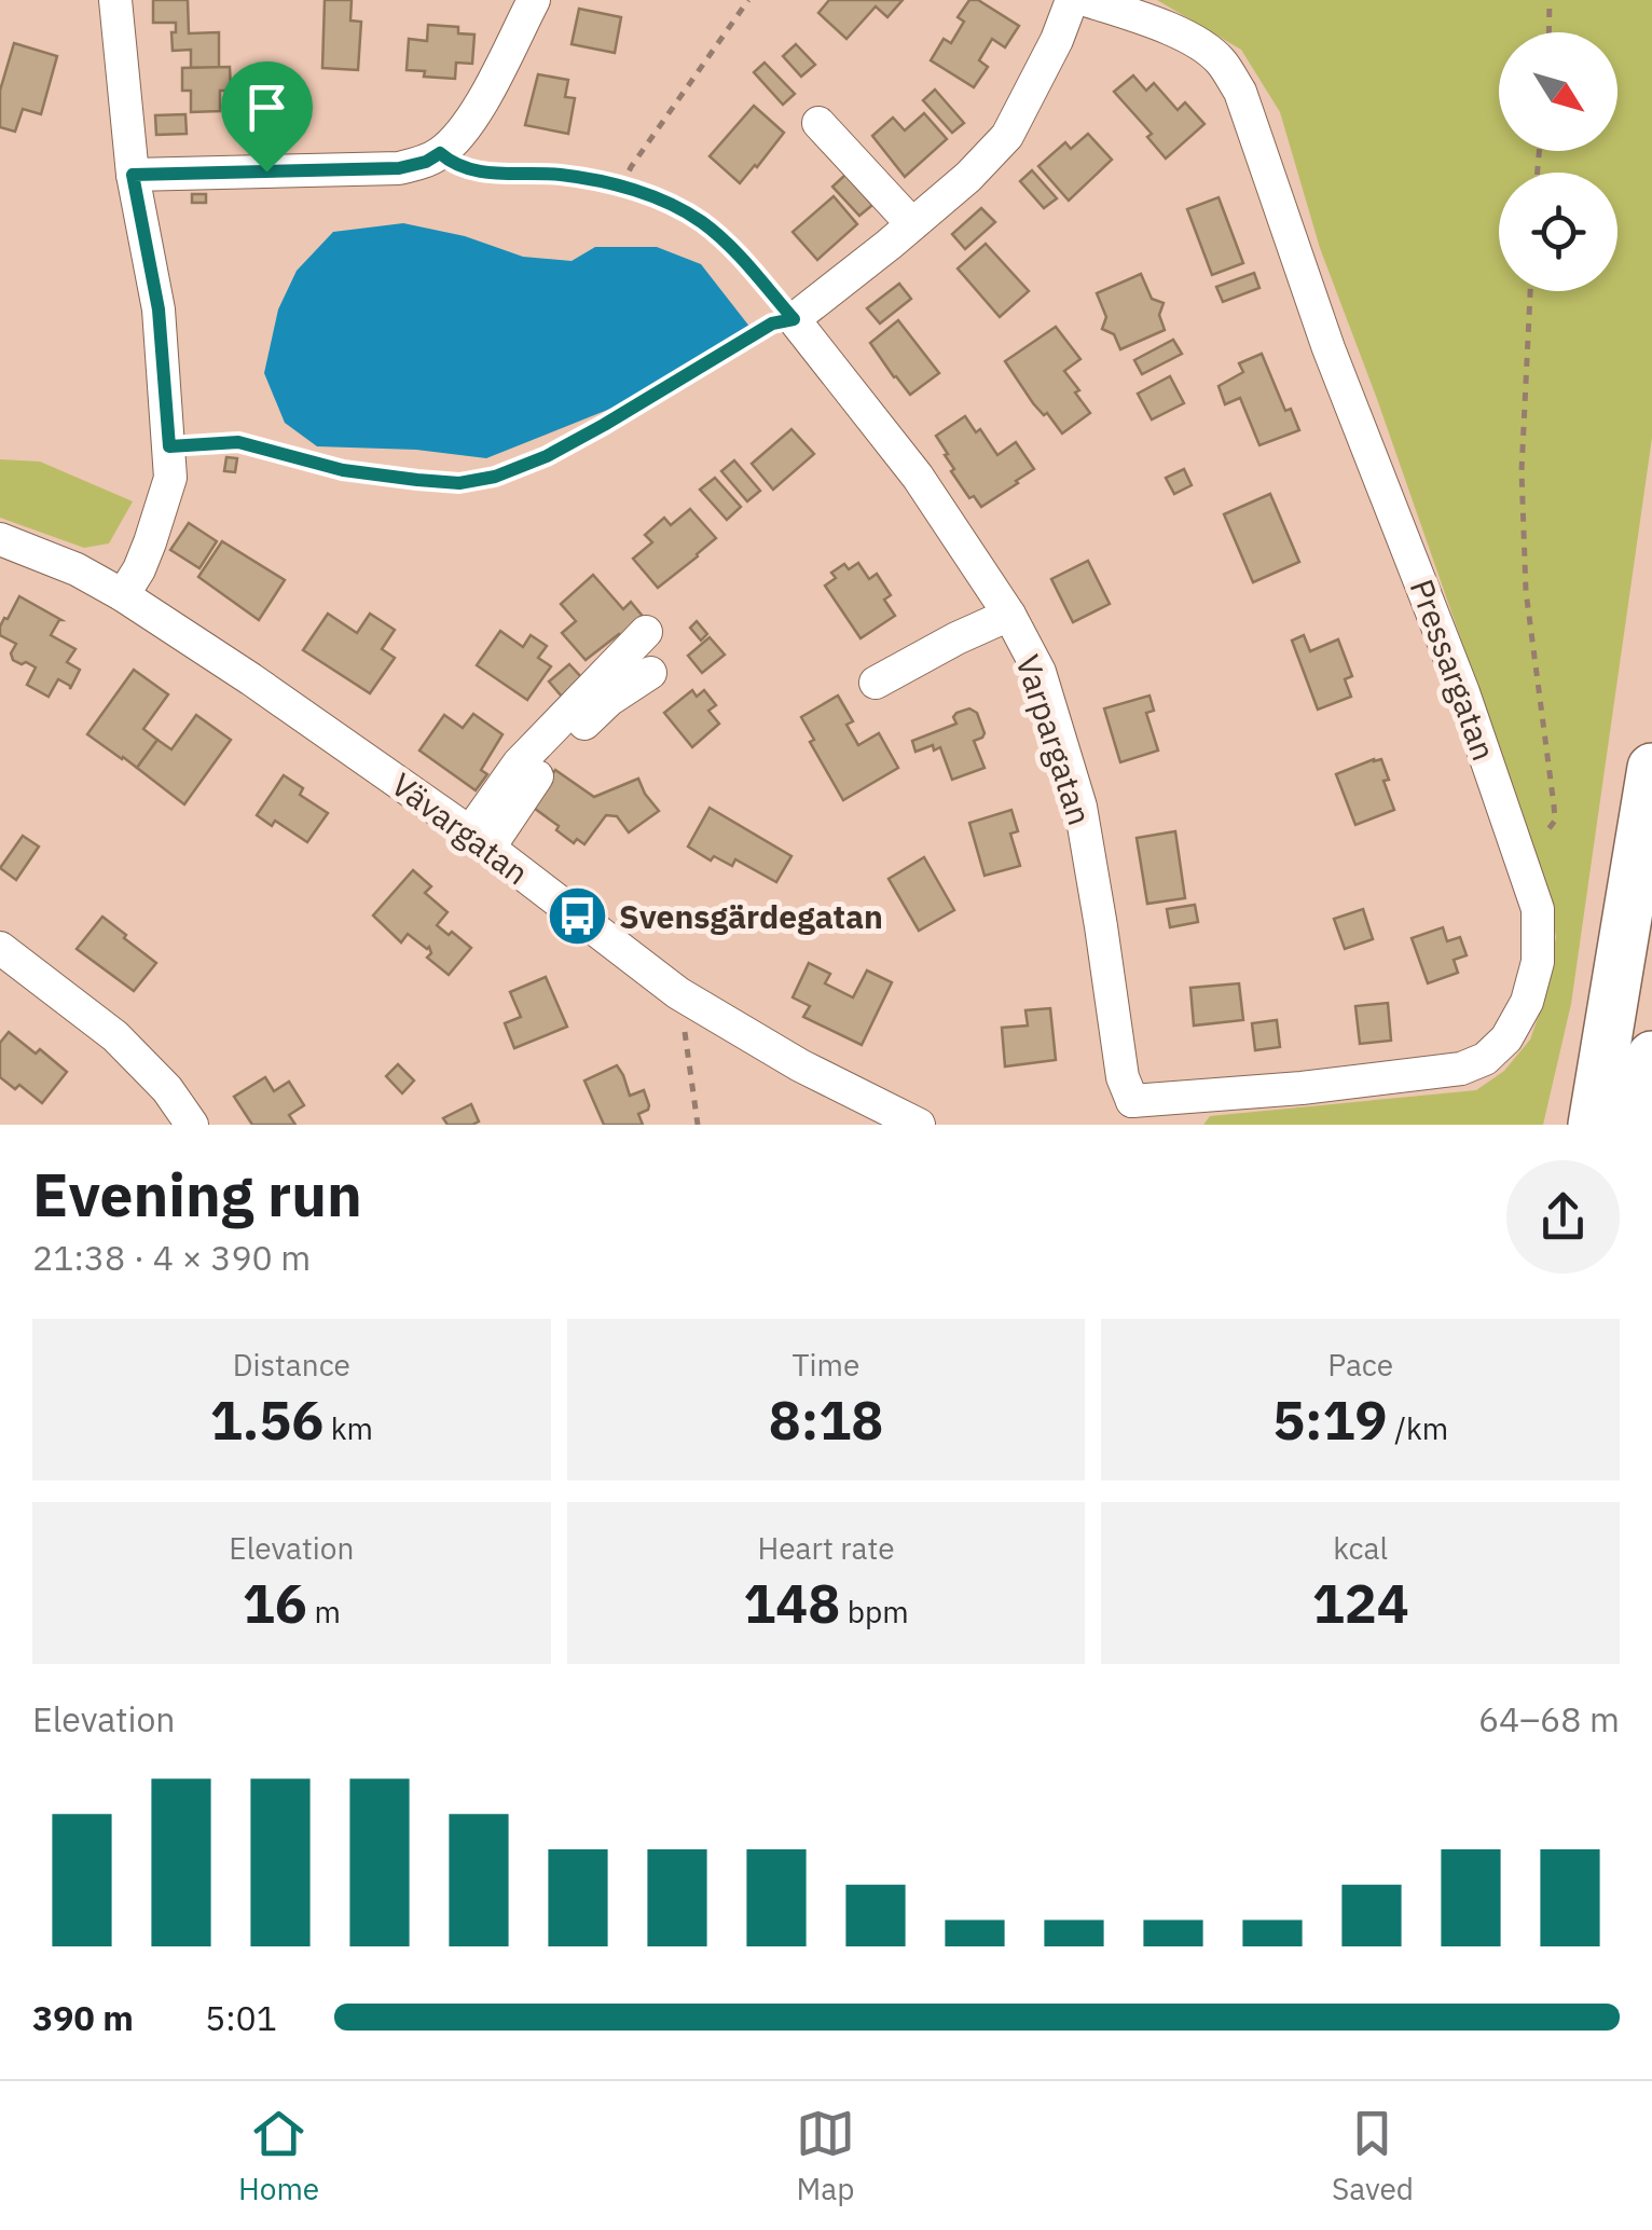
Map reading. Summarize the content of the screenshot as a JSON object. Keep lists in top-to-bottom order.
{
  "streets": {
    "street": ["Pressargatan", "Varpargatan", "Vävargatan"]
  },
  "crossings": [
    ["Pressargatan", "Varpargatan"]
  ],
  "places": {
    "bus stop": ["Svensgärdegatan"]
  },
  "north": "bottom right",
  "page": {
    "heading": ["Evening run", "21:38 · 4 × 390 m"],
    "stats": [
      ["Distance", "1.56 km"],
      ["Time", "8:18"],
      ["Pace", "5:19 /km"],
      ["Elevation", "16 m"],
      ["Heart rate", "148 bpm"],
      ["kcal", "124"]
    ],
    "chart": ["Elevation", "64–68 m"],
    "list": [
      {
        "name": "390 m",
        "note": "5:01"
      }
    ],
    "tabs": ["Home", "Map", "Saved"]
  }
}
